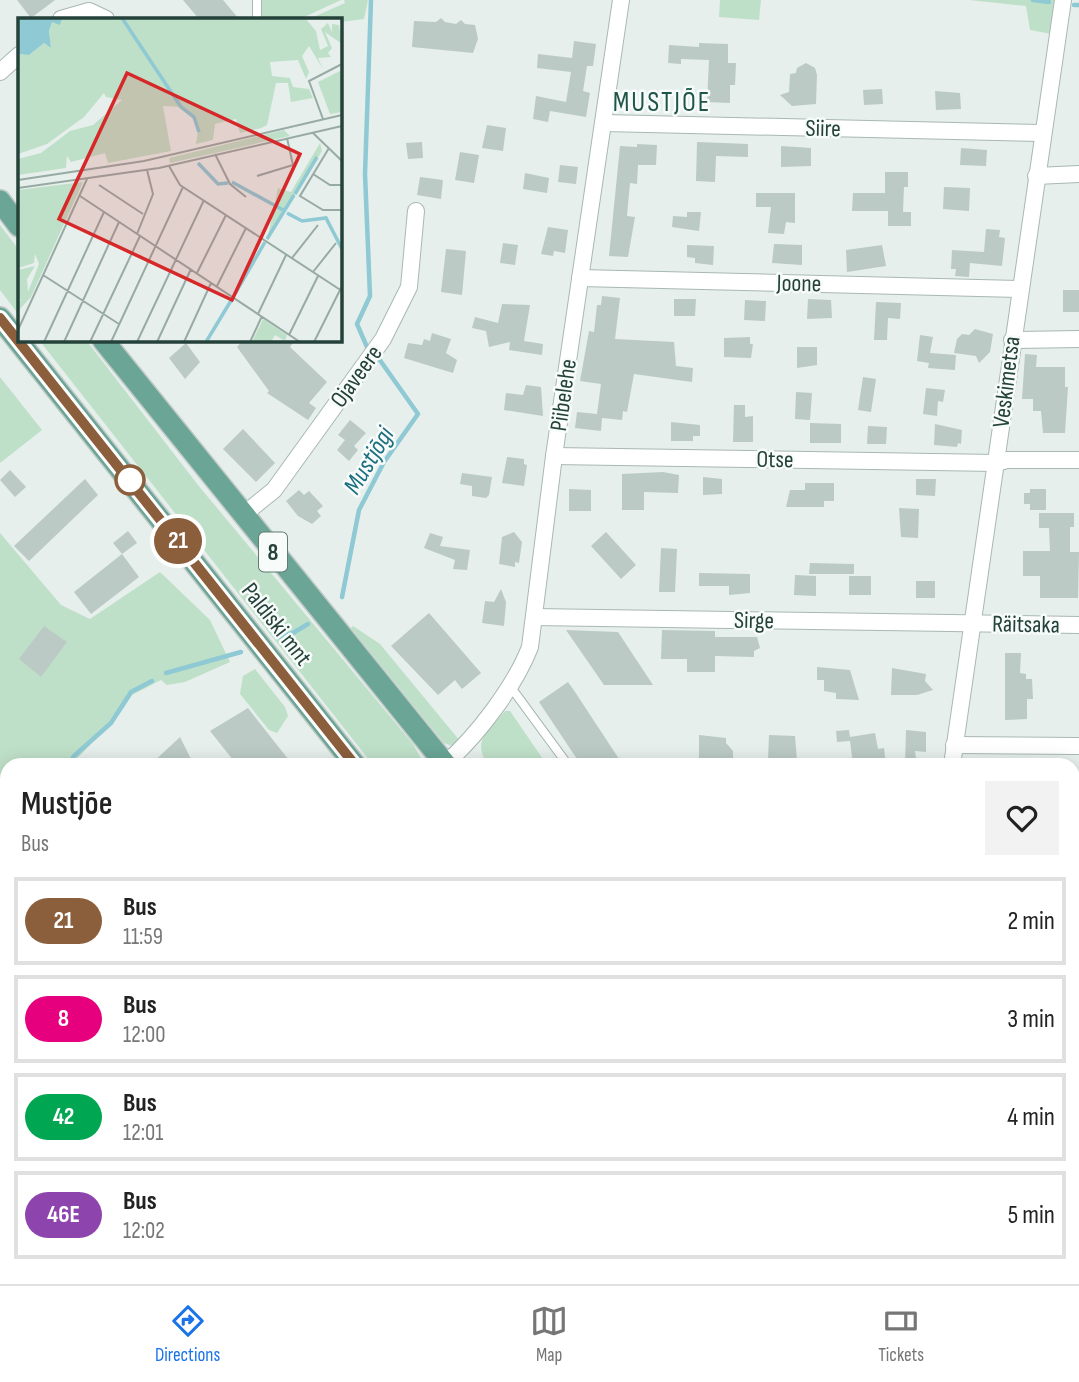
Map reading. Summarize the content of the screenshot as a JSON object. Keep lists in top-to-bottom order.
{
  "streets": {
    "main road": ["8", "Paldiski mnt"],
    "street": [
      "Siire",
      "Joone",
      "Ojaveere",
      "Veskimetsa",
      "Piibelehe",
      "Otse",
      "Sirge",
      "Räitsaka"
    ]
  },
  "crossings": [
    ["Siire", "Veskimetsa"],
    ["Siire", "Piibelehe"],
    ["Joone", "Veskimetsa"],
    ["Joone", "Piibelehe"],
    ["Ojaveere", "Paldiski mnt"],
    ["Veskimetsa", "Otse"],
    ["Veskimetsa", "Sirge"],
    ["Veskimetsa", "Räitsaka"],
    ["Piibelehe", "Otse"],
    ["Piibelehe", "Sirge"],
    ["Sirge", "Räitsaka"]
  ],
  "districts": ["MUSTJÕE"],
  "water": ["Mustjõgi"],
  "lines": ["bus line 21"],
  "page": {
    "on_map": "21",
    "heading": ["Mustjõe", "Bus"],
    "list": [
      {
        "mark": "21",
        "name": "Bus",
        "note": "11:59",
        "value": "2 min"
      },
      {
        "mark": "8",
        "name": "Bus",
        "note": "12:00",
        "value": "3 min"
      },
      {
        "mark": "42",
        "name": "Bus",
        "note": "12:01",
        "value": "4 min"
      },
      {
        "mark": "46E",
        "name": "Bus",
        "note": "12:02",
        "value": "5 min"
      }
    ],
    "tabs": ["Directions", "Map", "Tickets"]
  }
}
